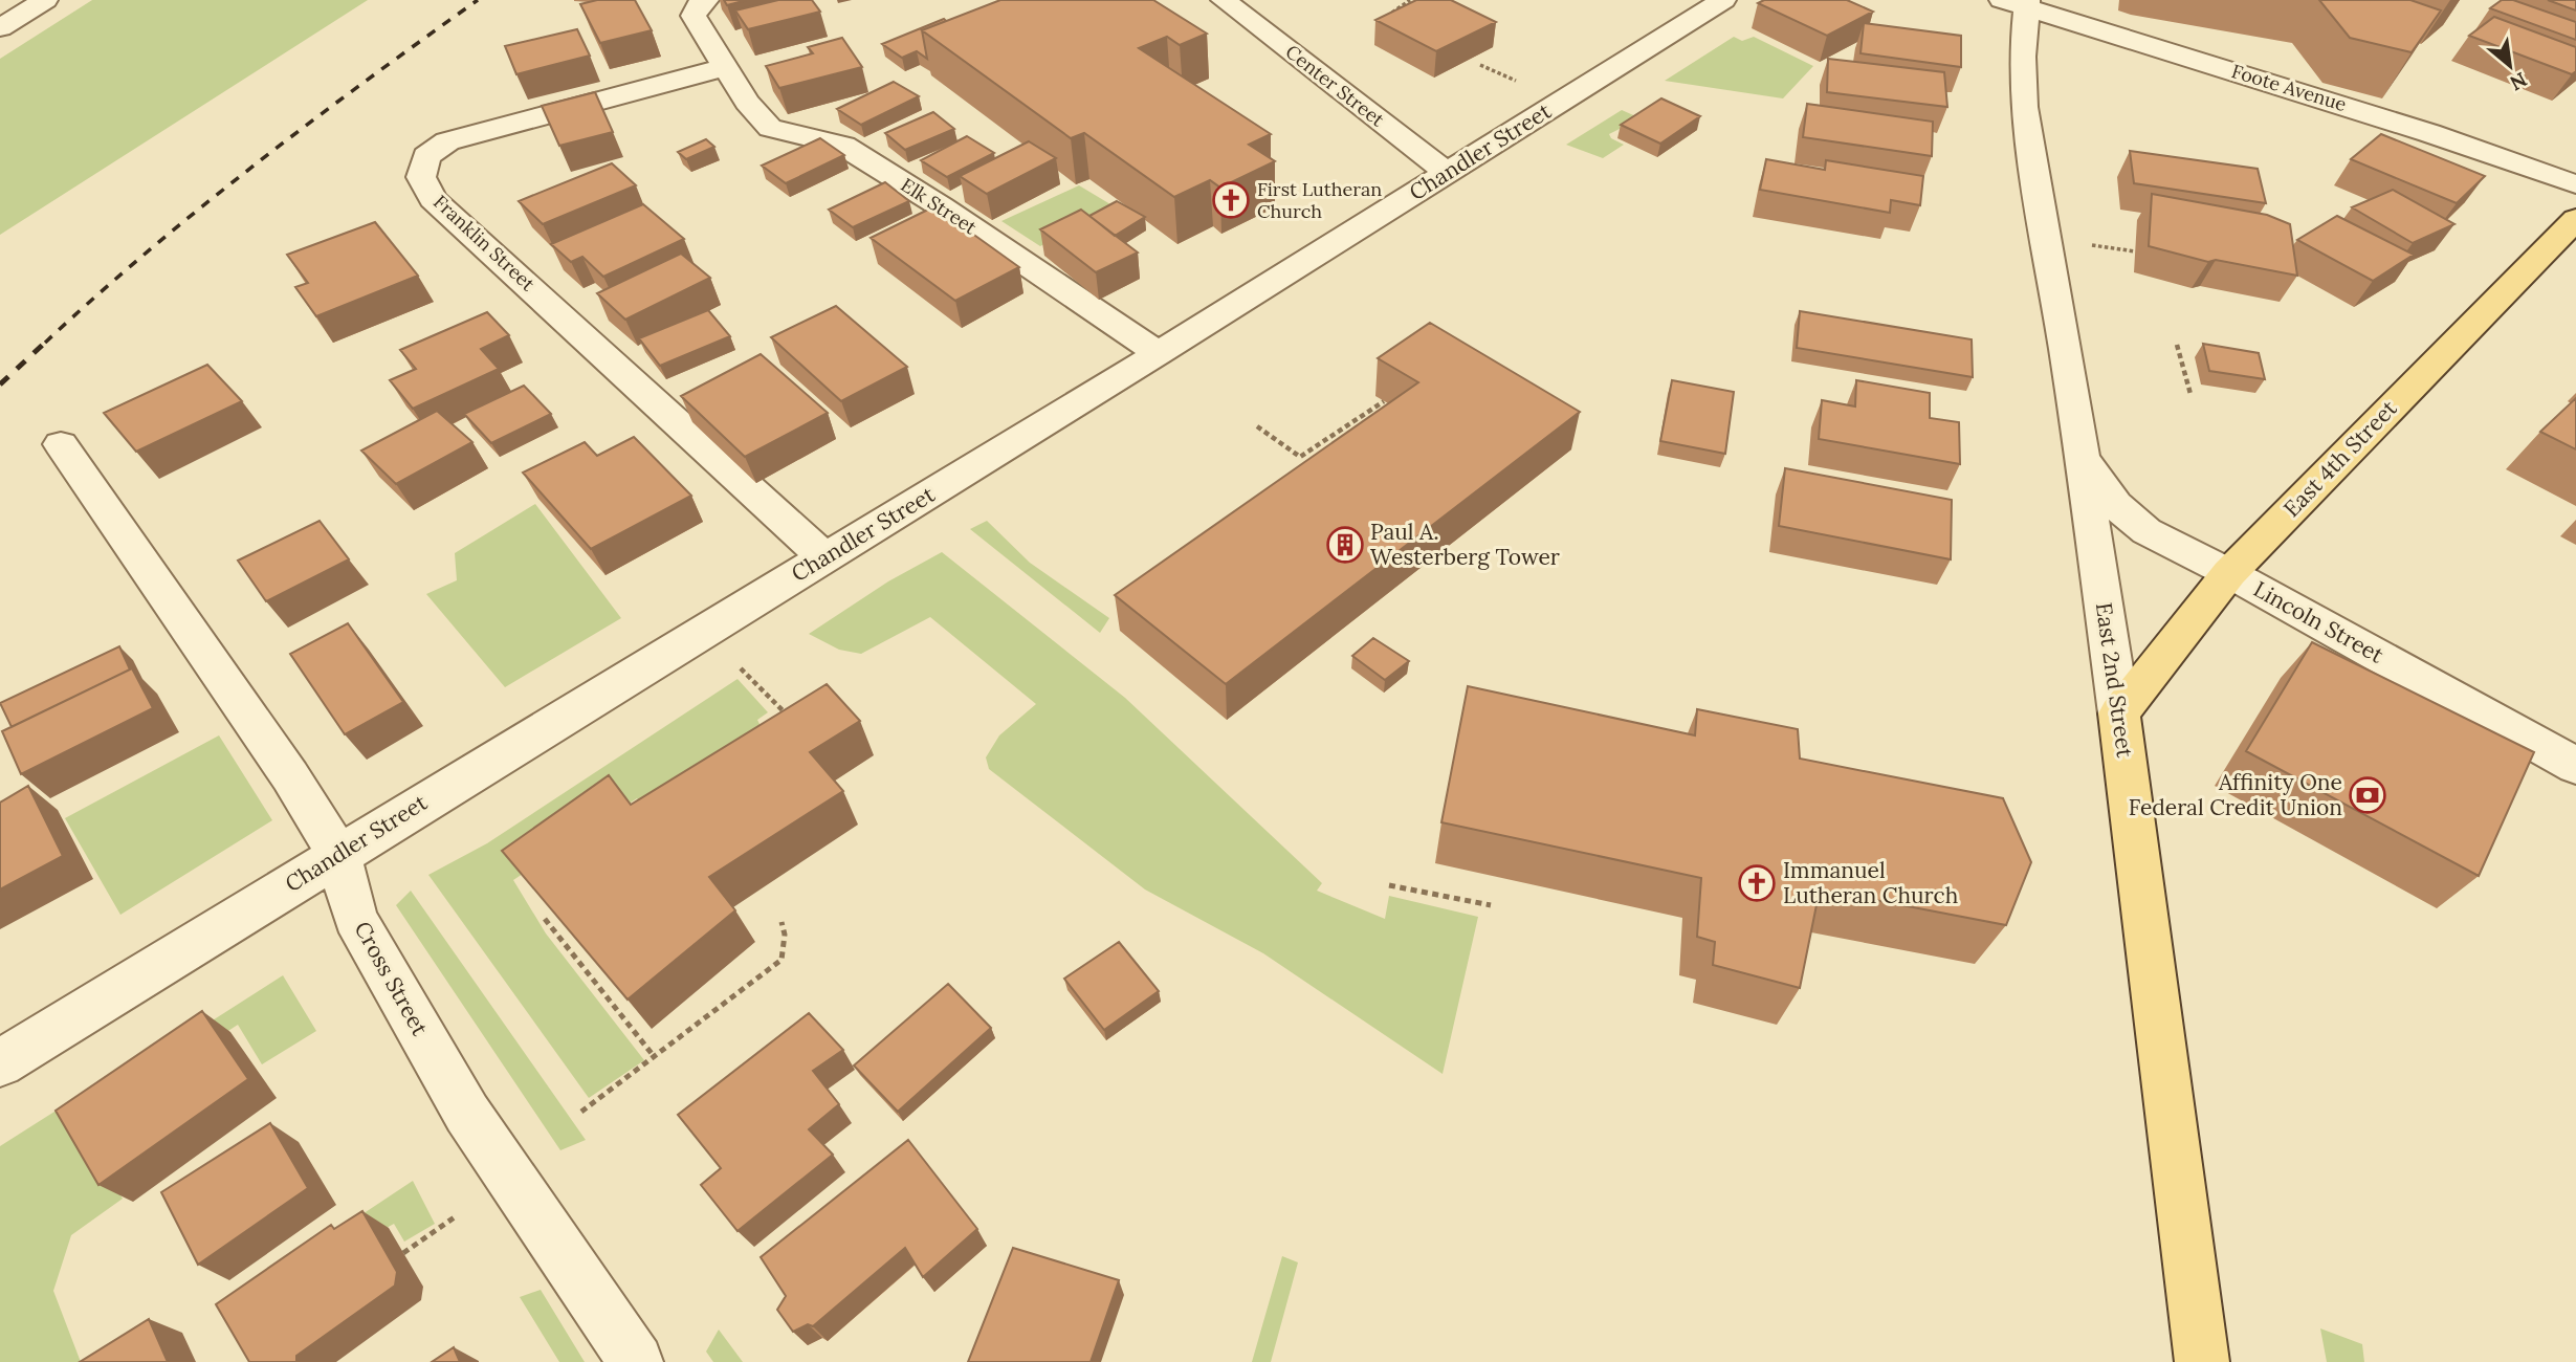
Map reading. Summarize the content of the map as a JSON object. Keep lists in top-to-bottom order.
{
  "streets": {
    "main road": ["East 4th Street", "East 2nd Street"],
    "street": [
      "Center Street",
      "Foote Avenue",
      "Chandler Street",
      "Elk Street",
      "Franklin Street",
      "Lincoln Street",
      "Cross Street"
    ]
  },
  "crossings": [
    ["Center Street", "Chandler Street"],
    ["Foote Avenue", "East 2nd Street"],
    ["Chandler Street", "Elk Street"],
    ["Chandler Street", "Franklin Street"],
    ["Chandler Street", "Cross Street"],
    ["Elk Street", "Franklin Street"],
    ["East 4th Street", "Lincoln Street"],
    ["East 4th Street", "East 2nd Street"],
    ["Lincoln Street", "East 2nd Street"]
  ],
  "places": {
    "church": ["First Lutheran Church", "Immanuel Lutheran Church"],
    "building": ["Paul A. Westerberg Tower"],
    "bank": ["Affinity One Federal Credit Union"]
  },
  "north": "bottom right"
}
